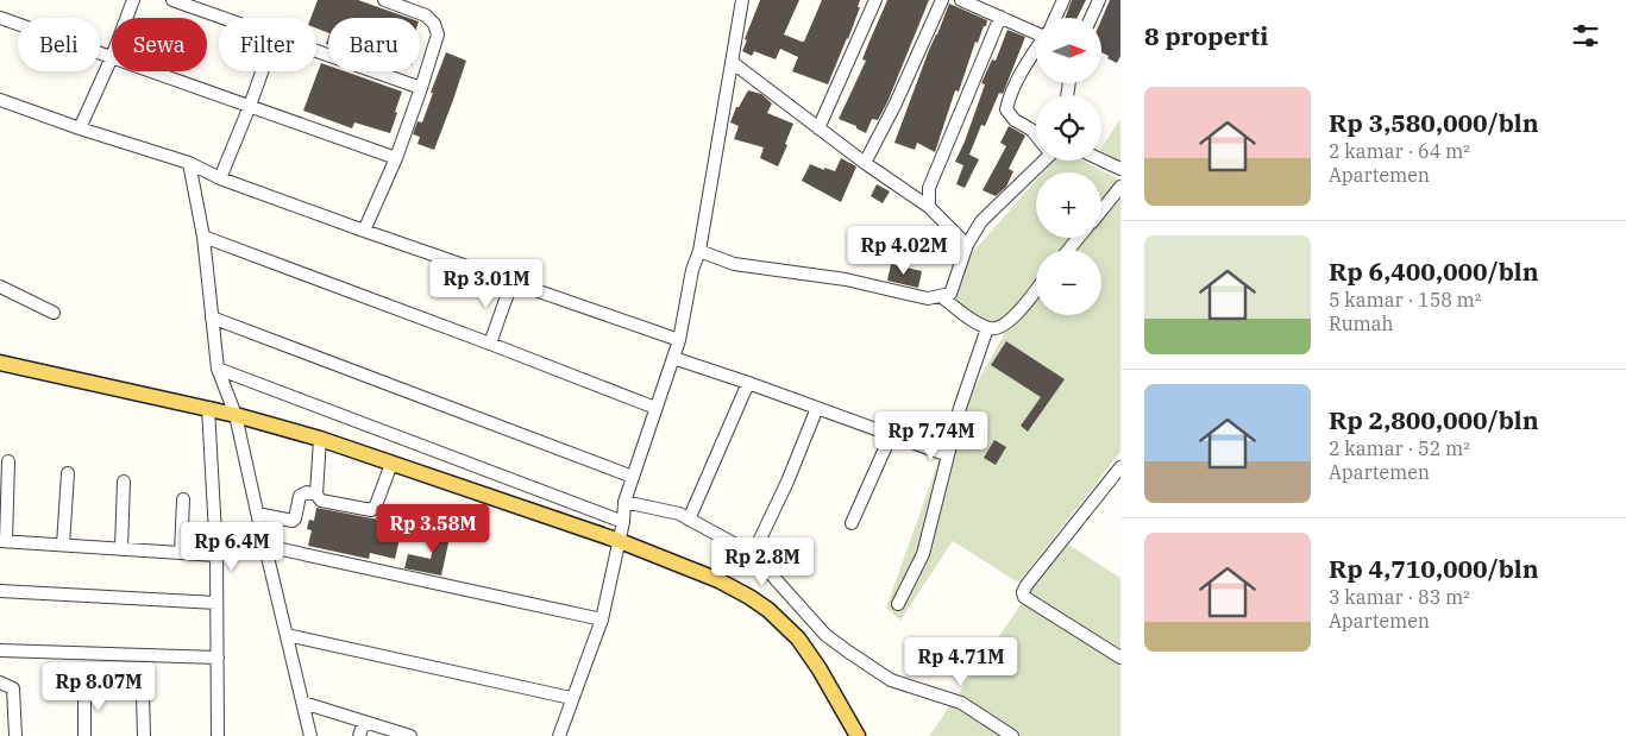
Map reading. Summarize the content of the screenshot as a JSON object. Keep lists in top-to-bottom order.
{
  "north": "right",
  "page": {
    "heading": "8 properti",
    "map_buttons": ["+", "−"],
    "chip": [
      "Beli",
      "Sewa",
      "Filter",
      "Baru"
    ],
    "list": [
      {
        "name": "Rp 3,580,000/bln",
        "note": "2 kamar · 64 m² · Apartemen"
      },
      {
        "name": "Rp 6,400,000/bln",
        "note": "5 kamar · 158 m² · Rumah"
      },
      {
        "name": "Rp 2,800,000/bln",
        "note": "2 kamar · 52 m² · Apartemen"
      },
      {
        "name": "Rp 4,710,000/bln",
        "note": "3 kamar · 83 m² · Apartemen"
      }
    ],
    "price": [
      "Rp 4.02M",
      "Rp 3.01M",
      "Rp 7.74M",
      "Rp 3.58M",
      "Rp 6.4M",
      "Rp 2.8M",
      "Rp 4.71M",
      "Rp 8.07M"
    ]
  }
}
